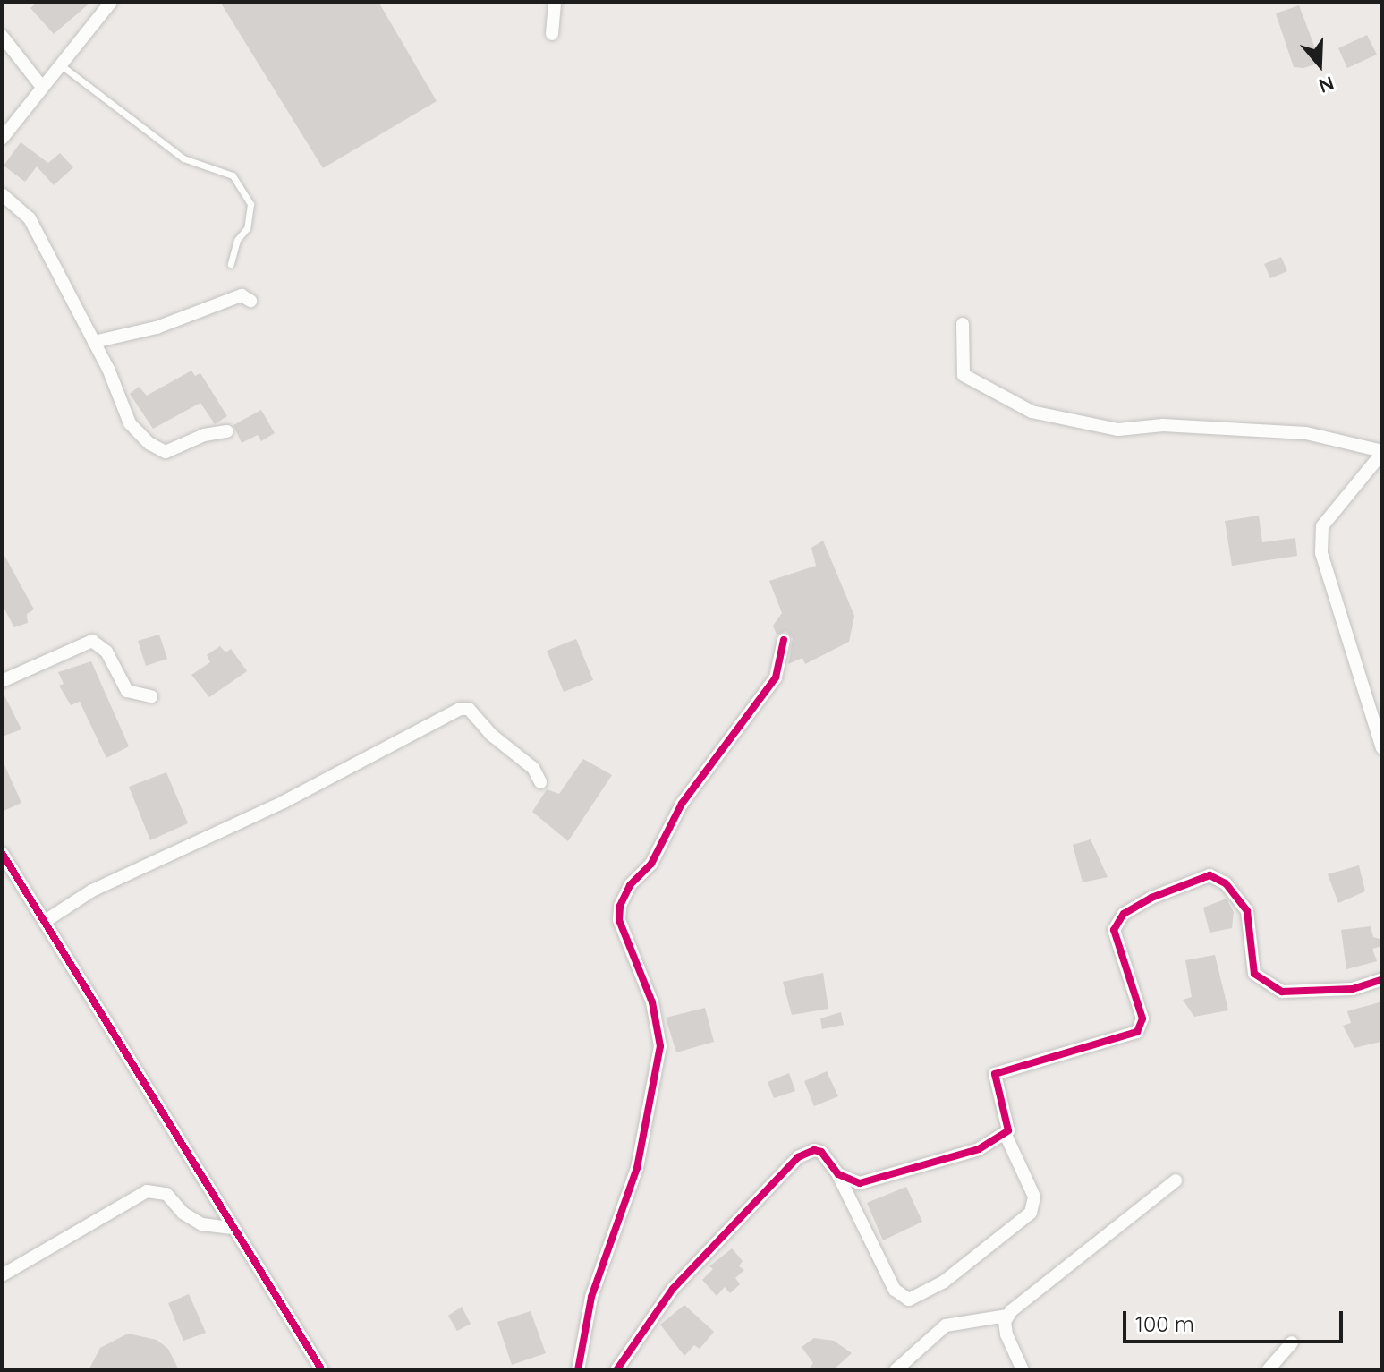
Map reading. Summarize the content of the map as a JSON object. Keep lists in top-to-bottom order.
{
  "scale_bar": "100 m",
  "north": "bottom"
}
